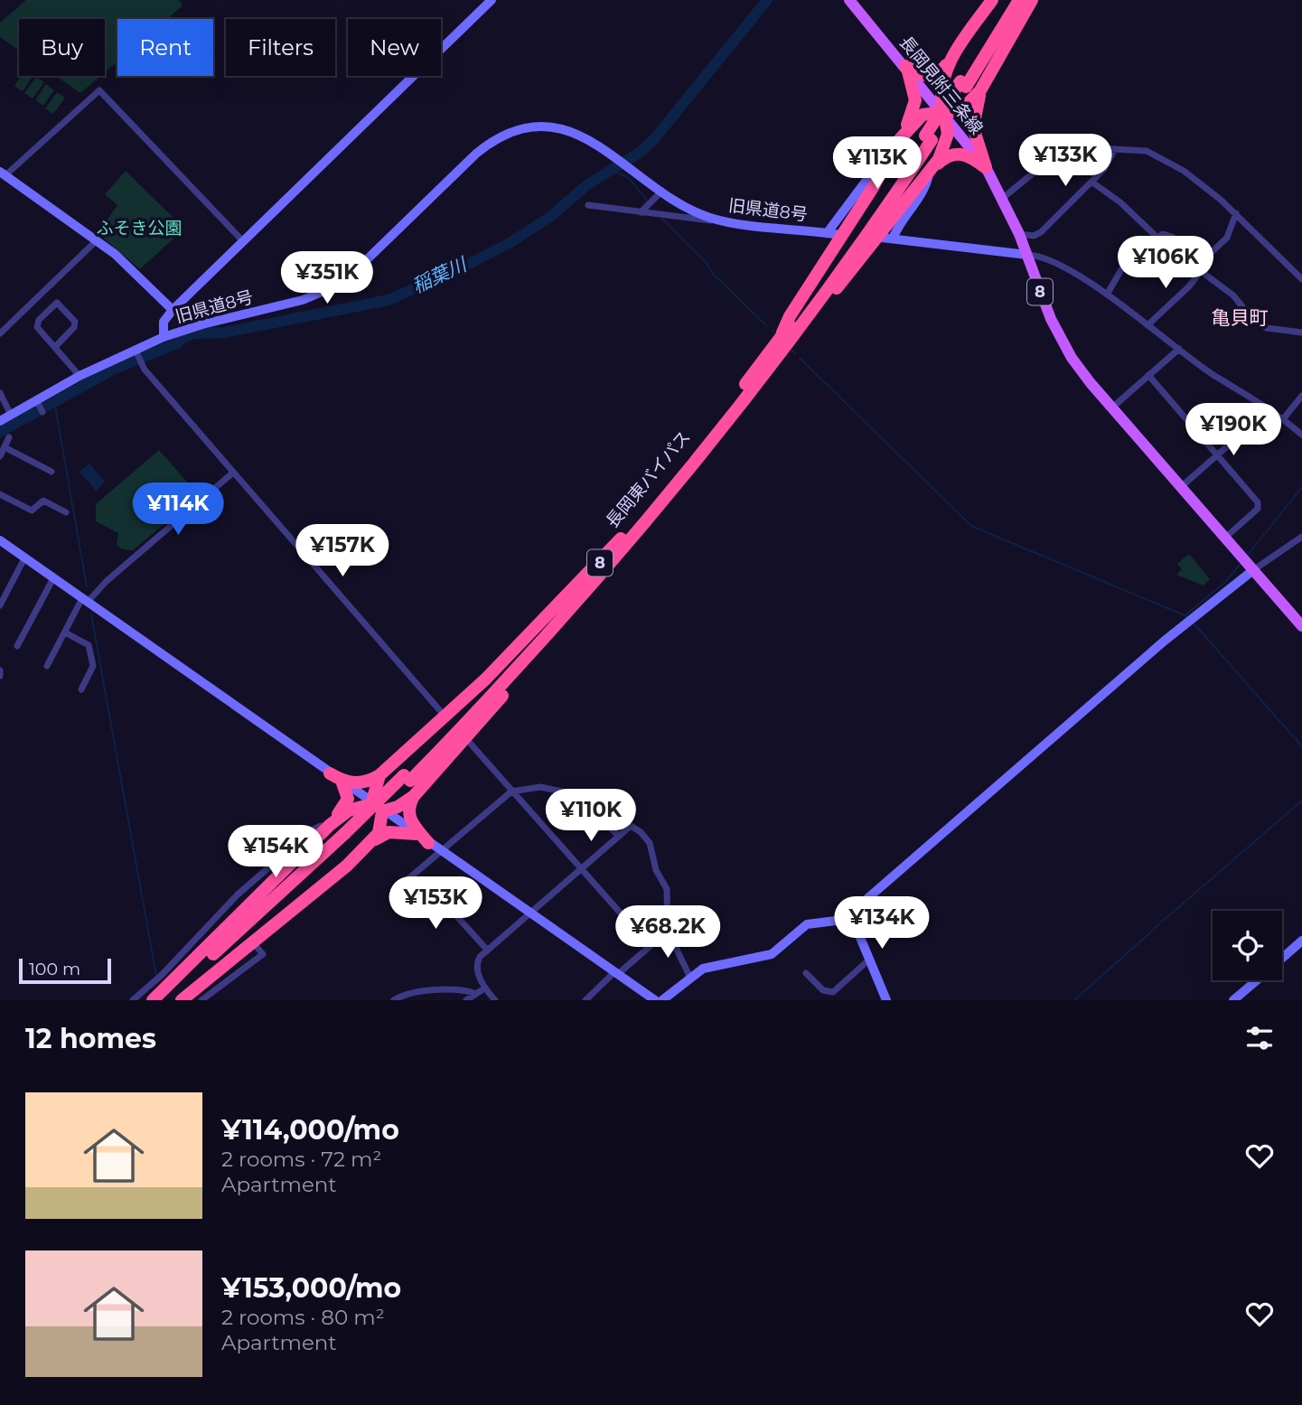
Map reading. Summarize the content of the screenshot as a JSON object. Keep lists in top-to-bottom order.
{
  "streets": {
    "highway": ["8", "長岡東バイパス"],
    "main road": ["長岡見附三条線"],
    "street": ["旧県道8号"]
  },
  "crossings": [
    ["8", "長岡東バイパス"]
  ],
  "districts": ["亀貝町"],
  "water": ["稲葉川"],
  "parks": ["ふそき公園"],
  "scale_bar": "100 m",
  "page": {
    "chip": [
      "Buy",
      "Rent",
      "Filters",
      "New"
    ],
    "price": [
      "¥133K",
      "¥113K",
      "¥106K",
      "¥351K",
      "¥190K",
      "¥114K",
      "¥157K",
      "¥110K",
      "¥154K",
      "¥153K",
      "¥134K",
      "¥68.2K"
    ],
    "scale": "100 m",
    "heading": "12 homes",
    "list": [
      {
        "name": "¥114,000/mo",
        "note": "2 rooms · 72 m² · Apartment"
      },
      {
        "name": "¥153,000/mo",
        "note": "2 rooms · 80 m² · Apartment"
      }
    ]
  }
}
